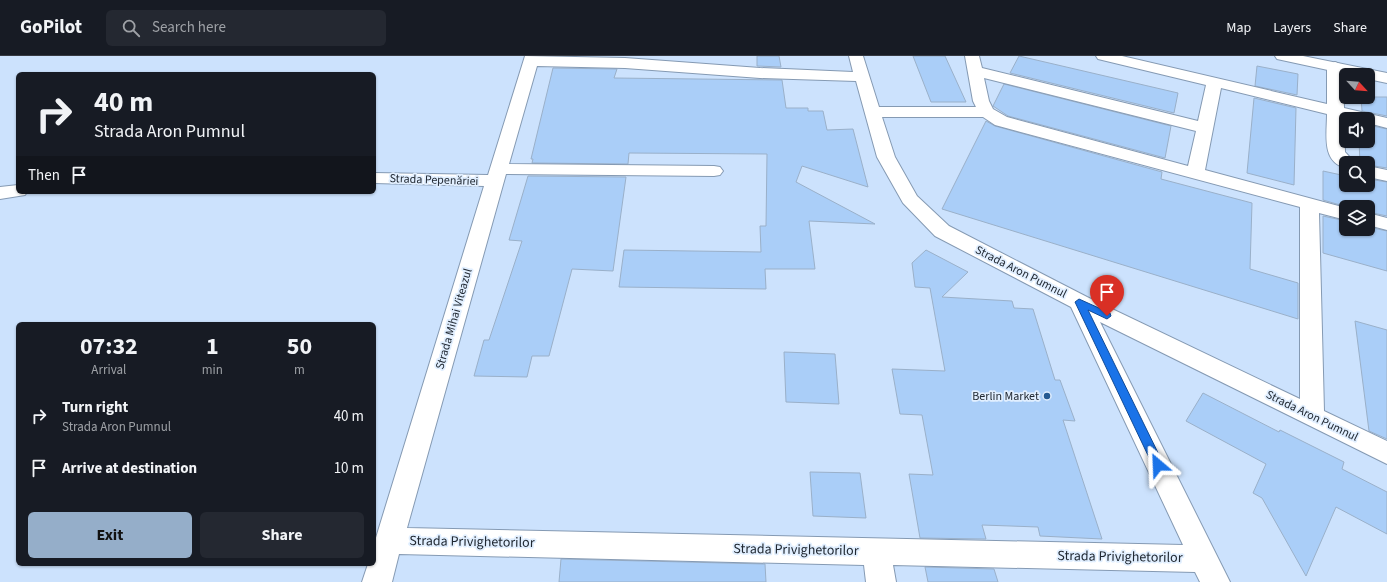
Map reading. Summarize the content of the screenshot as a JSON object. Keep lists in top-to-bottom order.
{
  "streets": {
    "street": [
      "Strada Pepenăriei",
      "Strada Aron Pumnul",
      "Strada Mihai Viteazul",
      "Strada Privighetorilor"
    ]
  },
  "crossings": [
    ["Strada Pepenăriei", "Strada Mihai Viteazul"],
    ["Strada Mihai Viteazul", "Strada Privighetorilor"]
  ],
  "places": ["Berlin Market"],
  "north": "bottom right",
  "page": {
    "header": "GoPilot",
    "search": "Search here",
    "nav": ["Map", "Layers", "Share"],
    "turn": ["40 m", "Strada Aron Pumnul"],
    "then": "Then",
    "eta": [
      "07:32",
      "Arrival",
      "1",
      "min",
      "50",
      "m"
    ],
    "list": [
      {
        "name": "Turn right",
        "note": "Strada Aron Pumnul",
        "value": "40 m"
      },
      {
        "name": "Arrive at destination",
        "value": "10 m"
      }
    ],
    "buttons": ["Exit", "Share"]
  }
}
